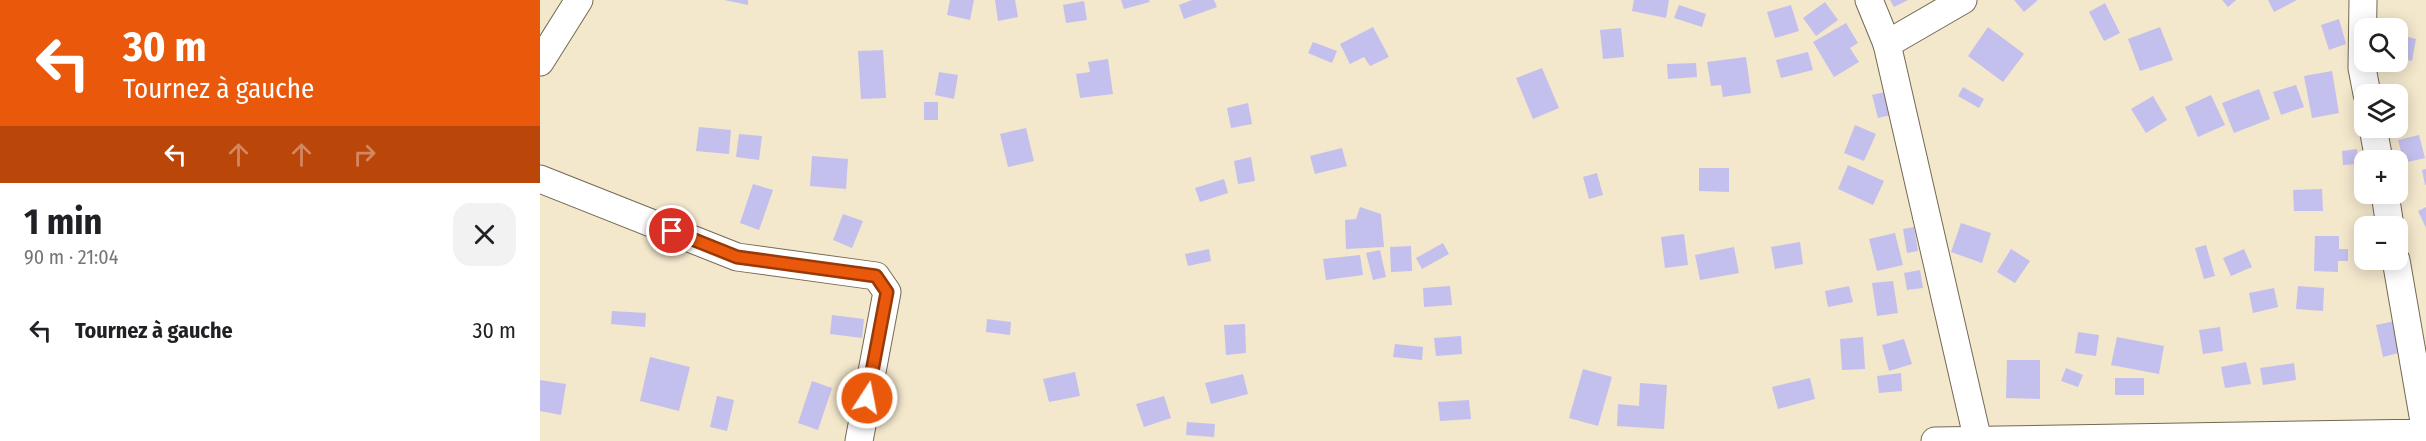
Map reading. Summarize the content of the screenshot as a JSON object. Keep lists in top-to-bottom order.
{
  "page": {
    "turn": ["30 m", "Tournez à gauche"],
    "map_buttons": ["+", "−"],
    "heading": ["1 min", "90 m · 21:04"],
    "list": [
      {
        "name": "Tournez à gauche",
        "value": "30 m"
      }
    ]
  }
}
